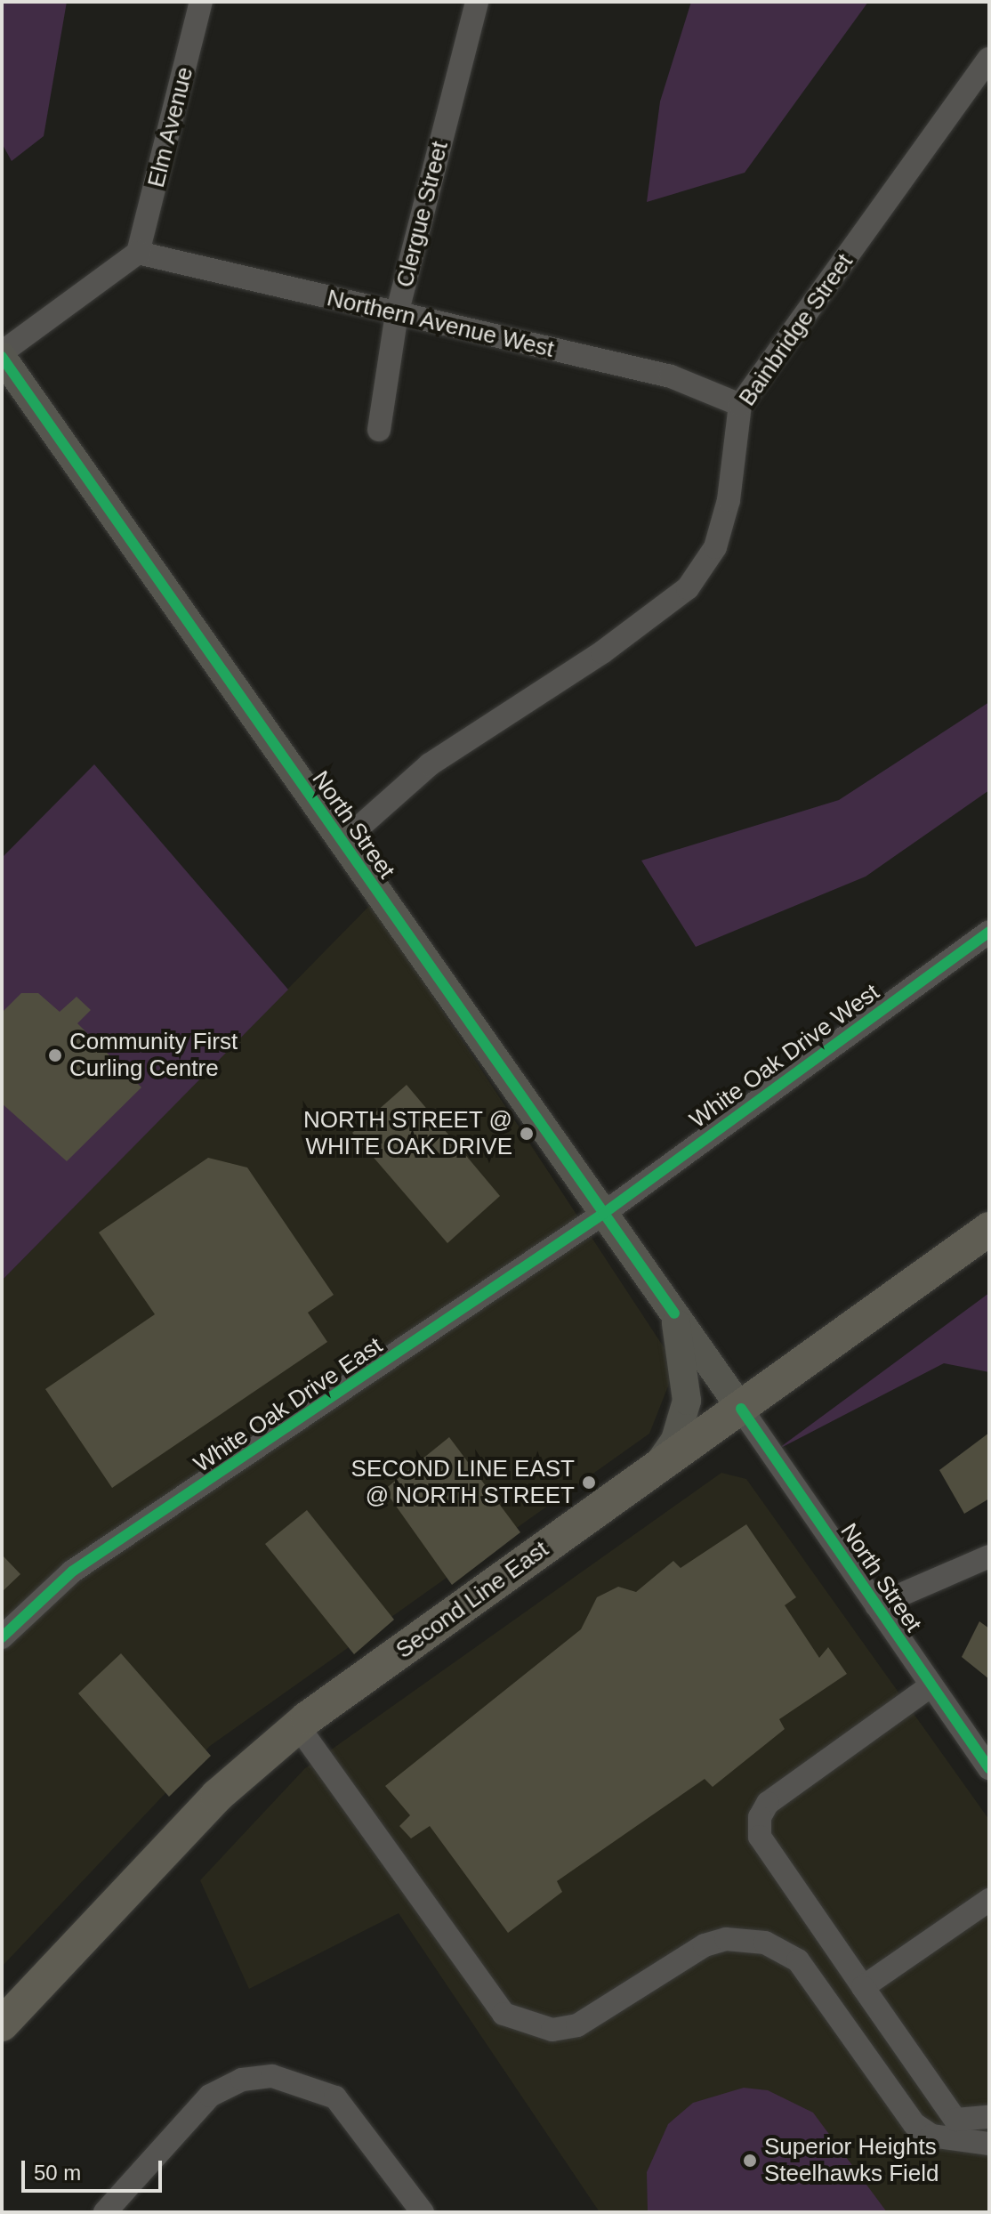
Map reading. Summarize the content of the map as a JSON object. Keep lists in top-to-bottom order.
{
  "streets": {
    "highway": ["Second Line East"],
    "main road": ["North Street"],
    "street": [
      "Elm Avenue",
      "Clergue Street",
      "Northern Avenue West",
      "Bainbridge Street",
      "White Oak Drive West",
      "White Oak Drive East"
    ]
  },
  "crossings": [
    ["Elm Avenue", "Northern Avenue West"],
    ["Clergue Street", "Northern Avenue West"],
    ["Northern Avenue West", "Bainbridge Street"],
    ["Bainbridge Street", "North Street"],
    ["North Street", "White Oak Drive West"],
    ["North Street", "White Oak Drive East"],
    ["North Street", "Second Line East"],
    ["White Oak Drive West", "White Oak Drive East"]
  ],
  "places": [
    "Community First Curling Centre",
    "NORTH STREET @ WHITE OAK DRIVE",
    "SECOND LINE EAST @ NORTH STREET",
    "Superior Heights Steelhawks Field"
  ],
  "scale_bar": "50 m"
}
